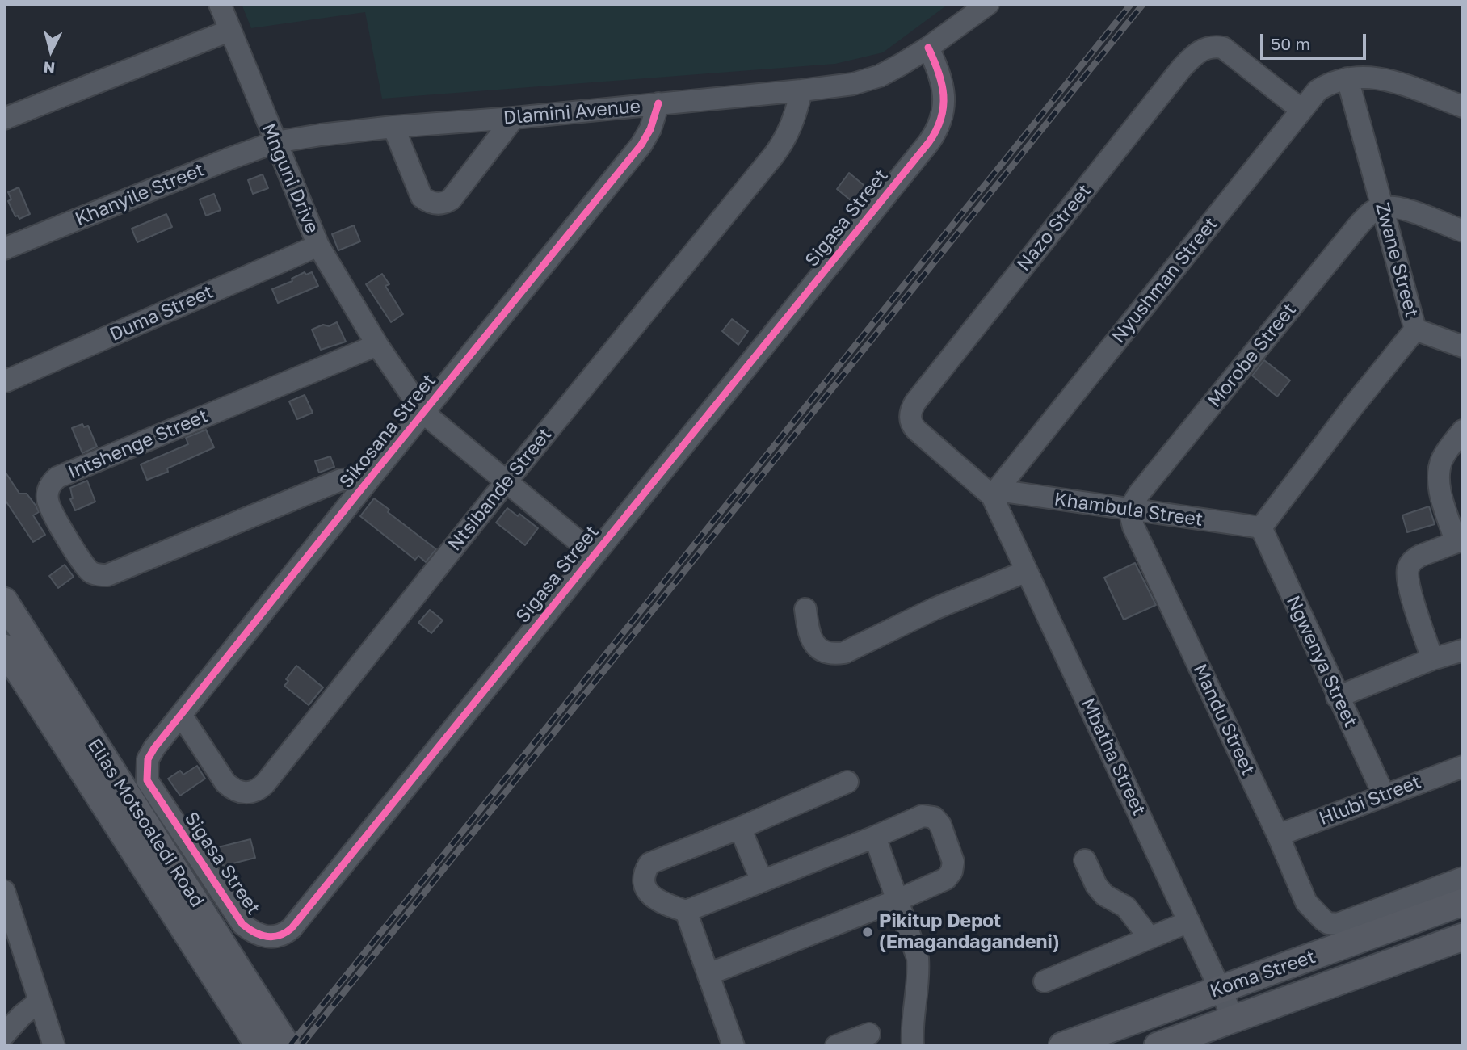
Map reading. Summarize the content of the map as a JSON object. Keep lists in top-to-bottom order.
{
  "streets": {
    "main road": ["Elias Motsoaledi Road", "Koma Street"],
    "street": [
      "Dlamini Avenue",
      "Mnguni Drive",
      "Khanyile Street",
      "Sigasa Street",
      "Nazo Street",
      "Zwane Street",
      "Nyushman Street",
      "Duma Street",
      "Morobe Street",
      "Sikosana Street",
      "Intshenge Street",
      "Ntsibande Street",
      "Khambula Street",
      "Ngwenya Street",
      "Mandu Street",
      "Mbatha Street",
      "Hlubi Street"
    ]
  },
  "crossings": [
    ["Dlamini Avenue", "Mnguni Drive"],
    ["Dlamini Avenue", "Khanyile Street"],
    ["Dlamini Avenue", "Sigasa Street"],
    ["Dlamini Avenue", "Sikosana Street"],
    ["Dlamini Avenue", "Ntsibande Street"],
    ["Mnguni Drive", "Khanyile Street"],
    ["Mnguni Drive", "Sigasa Street"],
    ["Mnguni Drive", "Duma Street"],
    ["Mnguni Drive", "Sikosana Street"],
    ["Mnguni Drive", "Intshenge Street"],
    ["Mnguni Drive", "Ntsibande Street"],
    ["Sigasa Street", "Sikosana Street"],
    ["Nazo Street", "Nyushman Street"],
    ["Nazo Street", "Khambula Street"],
    ["Nazo Street", "Mbatha Street"],
    ["Zwane Street", "Nyushman Street"],
    ["Zwane Street", "Morobe Street"],
    ["Zwane Street", "Khambula Street"],
    ["Zwane Street", "Ngwenya Street"],
    ["Nyushman Street", "Khambula Street"],
    ["Nyushman Street", "Mbatha Street"],
    ["Morobe Street", "Khambula Street"],
    ["Morobe Street", "Mandu Street"],
    ["Sikosana Street", "Intshenge Street"],
    ["Sikosana Street", "Ntsibande Street"],
    ["Khambula Street", "Ngwenya Street"],
    ["Khambula Street", "Mandu Street"],
    ["Khambula Street", "Mbatha Street"],
    ["Ngwenya Street", "Hlubi Street"],
    ["Mandu Street", "Hlubi Street"],
    ["Mbatha Street", "Koma Street"]
  ],
  "places": ["Pikitup Depot (Emagandagandeni)"],
  "scale_bar": "50 m",
  "north": "bottom"
}
